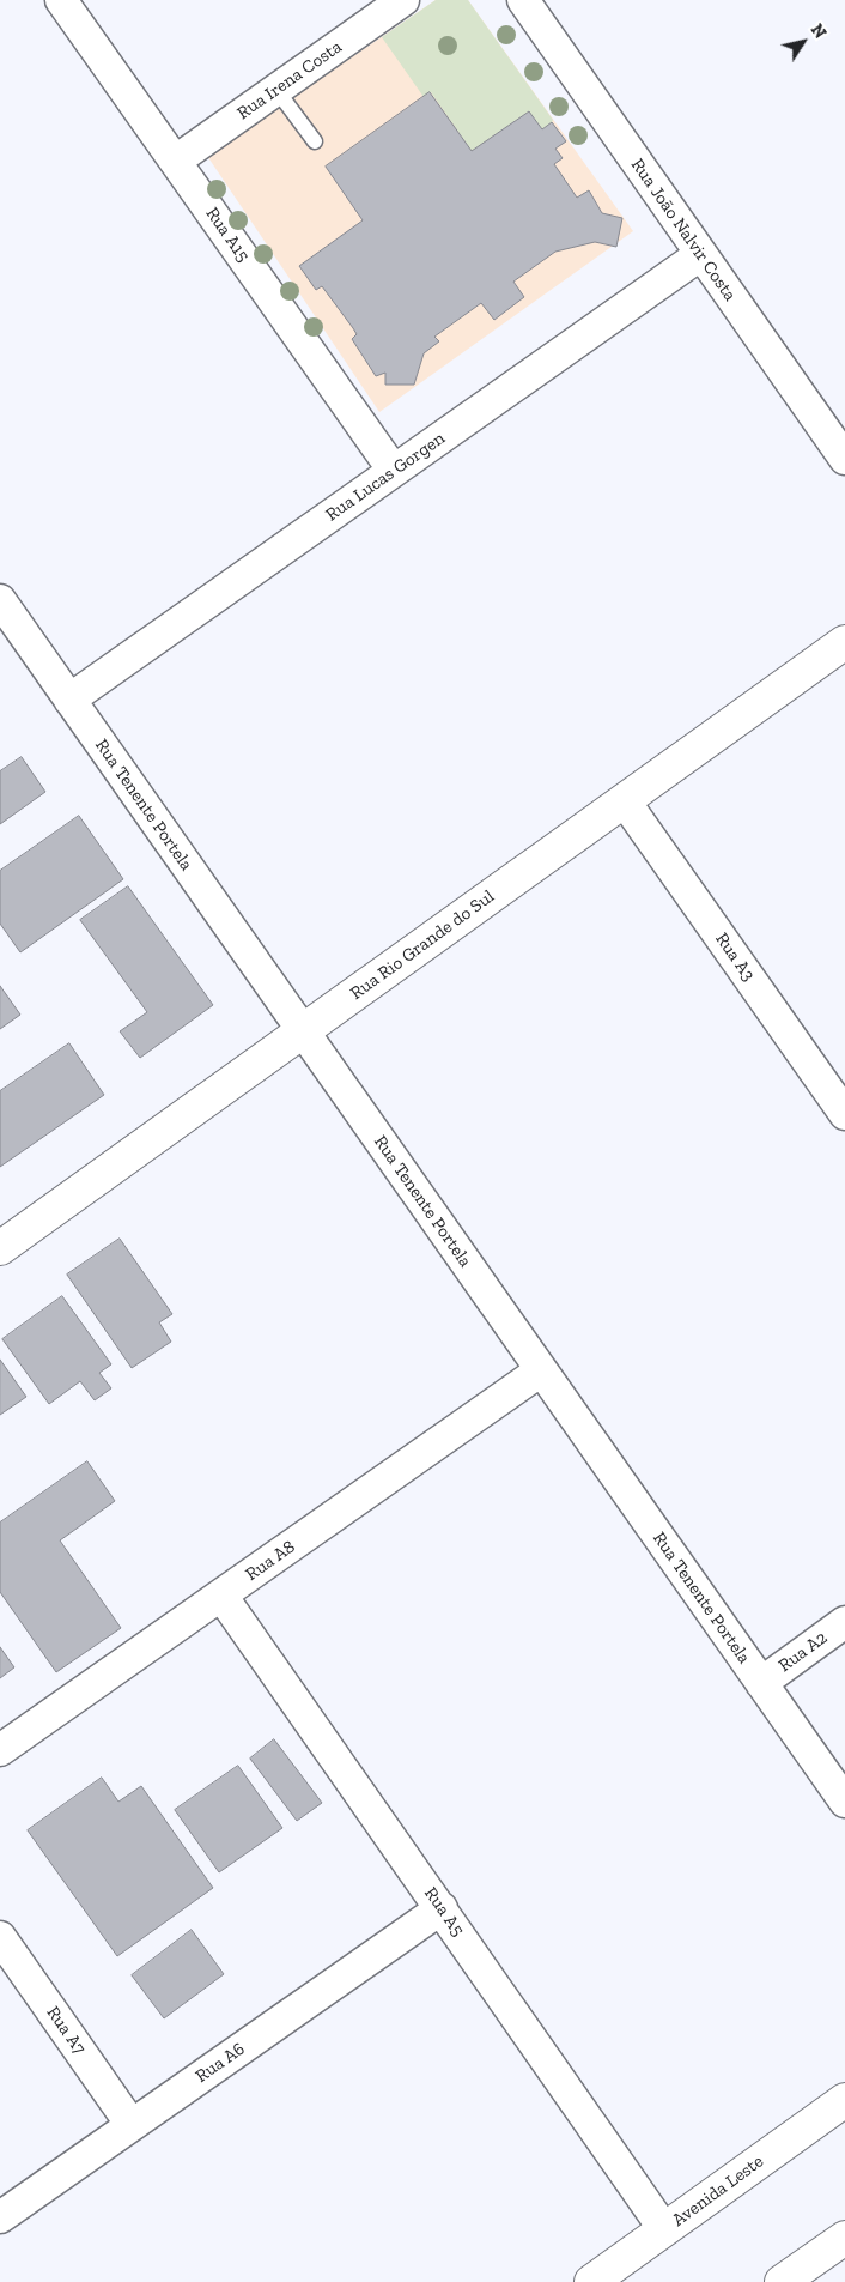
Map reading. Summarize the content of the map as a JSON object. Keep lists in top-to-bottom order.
{
  "streets": {
    "street": [
      "Rua Irena Costa",
      "Rua João Nalvir Costa",
      "Rua A15",
      "Rua Lucas Gorgen",
      "Rua Tenente Portela",
      "Rua Rio Grande do Sul",
      "Rua A3",
      "Rua A8",
      "Rua A2",
      "Rua A5",
      "Rua A7",
      "Rua A6",
      "Avenida Leste"
    ]
  },
  "crossings": [
    ["Rua Irena Costa", "Rua A15"],
    ["Rua João Nalvir Costa", "Rua Lucas Gorgen"],
    ["Rua A15", "Rua Lucas Gorgen"],
    ["Rua Lucas Gorgen", "Rua Tenente Portela"],
    ["Rua Tenente Portela", "Rua Rio Grande do Sul"],
    ["Rua Tenente Portela", "Rua A8"],
    ["Rua Tenente Portela", "Rua A2"],
    ["Rua Rio Grande do Sul", "Rua A3"],
    ["Rua A8", "Rua A5"],
    ["Rua A5", "Rua A6"],
    ["Rua A5", "Avenida Leste"],
    ["Rua A7", "Rua A6"]
  ],
  "north": "top right"
}
